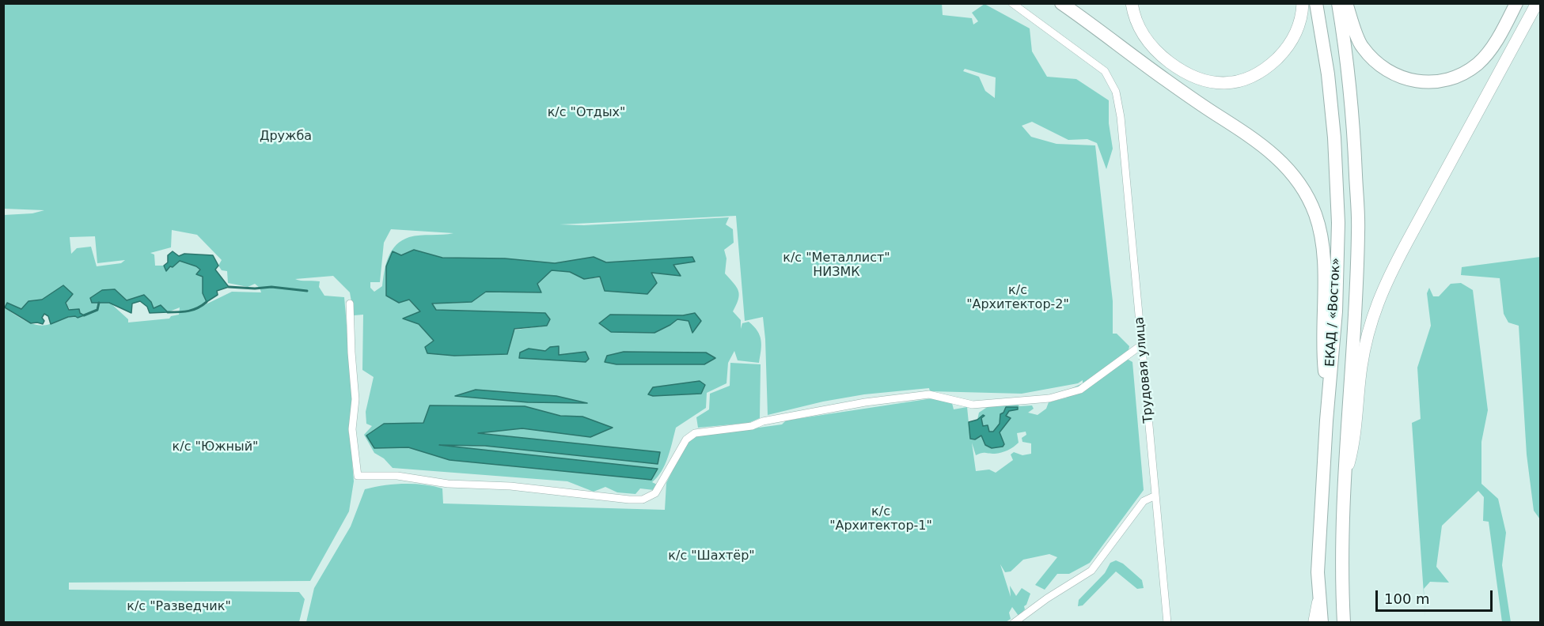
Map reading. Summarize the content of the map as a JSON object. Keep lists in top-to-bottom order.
{
  "streets": {
    "highway": ["ЕКАД / «Восток»"],
    "street": ["Трудовая улица"]
  },
  "parks": [
    "к/с \"Отдых\"",
    "Дружба",
    "к/с \"Металлист\" НИЗМК",
    "к/с \"Архитектор-2\"",
    "к/с \"Южный\"",
    "к/с \"Архитектор-1\"",
    "к/с \"Шахтёр\"",
    "к/с \"Разведчик\""
  ],
  "scale_bar": "100 m"
}
